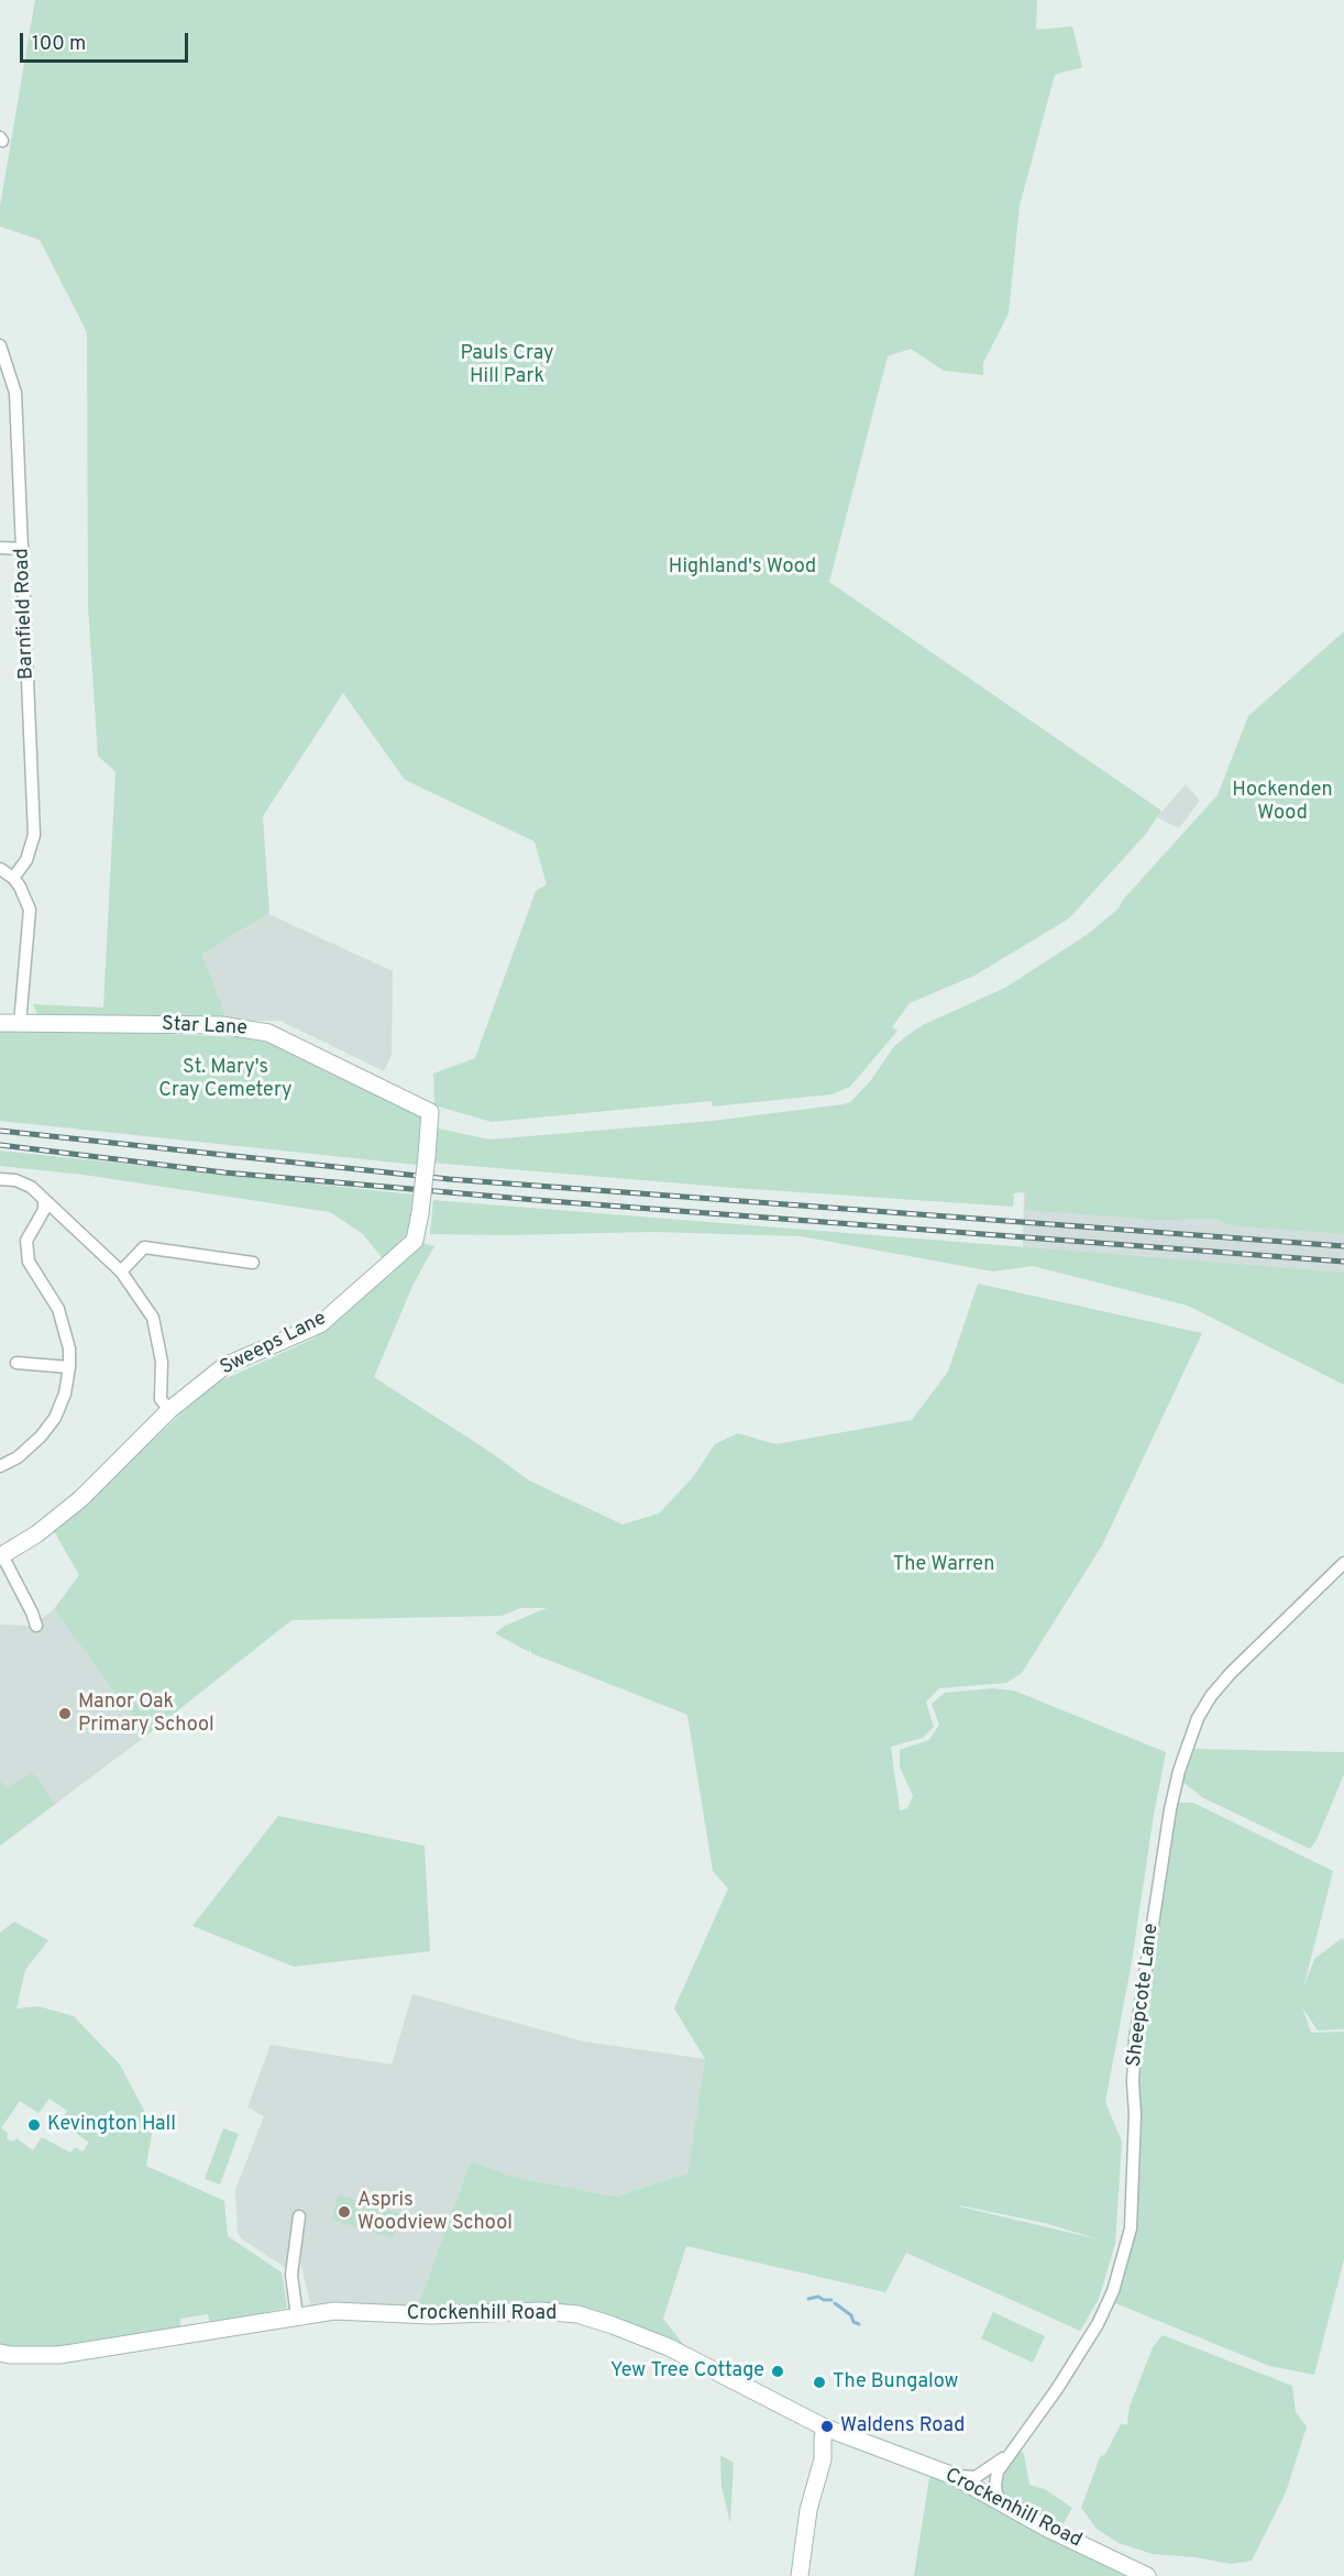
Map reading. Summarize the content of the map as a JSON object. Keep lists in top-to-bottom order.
{
  "streets": {
    "street": [
      "Barnfield Road",
      "Star Lane",
      "Sweeps Lane",
      "Sheepcote Lane",
      "Crockenhill Road"
    ]
  },
  "crossings": [
    ["Star Lane", "Sweeps Lane"],
    ["Sheepcote Lane", "Crockenhill Road"]
  ],
  "parks": [
    "Pauls Cray Hill Park",
    "Highland's Wood",
    "Hockenden Wood",
    "St. Mary's Cray Cemetery",
    "The Warren"
  ],
  "places": [
    "Manor Oak Primary School",
    "Kevington Hall",
    "Aspris Woodview School",
    "Yew Tree Cottage",
    "The Bungalow",
    "Waldens Road"
  ],
  "scale_bar": "100 m"
}
